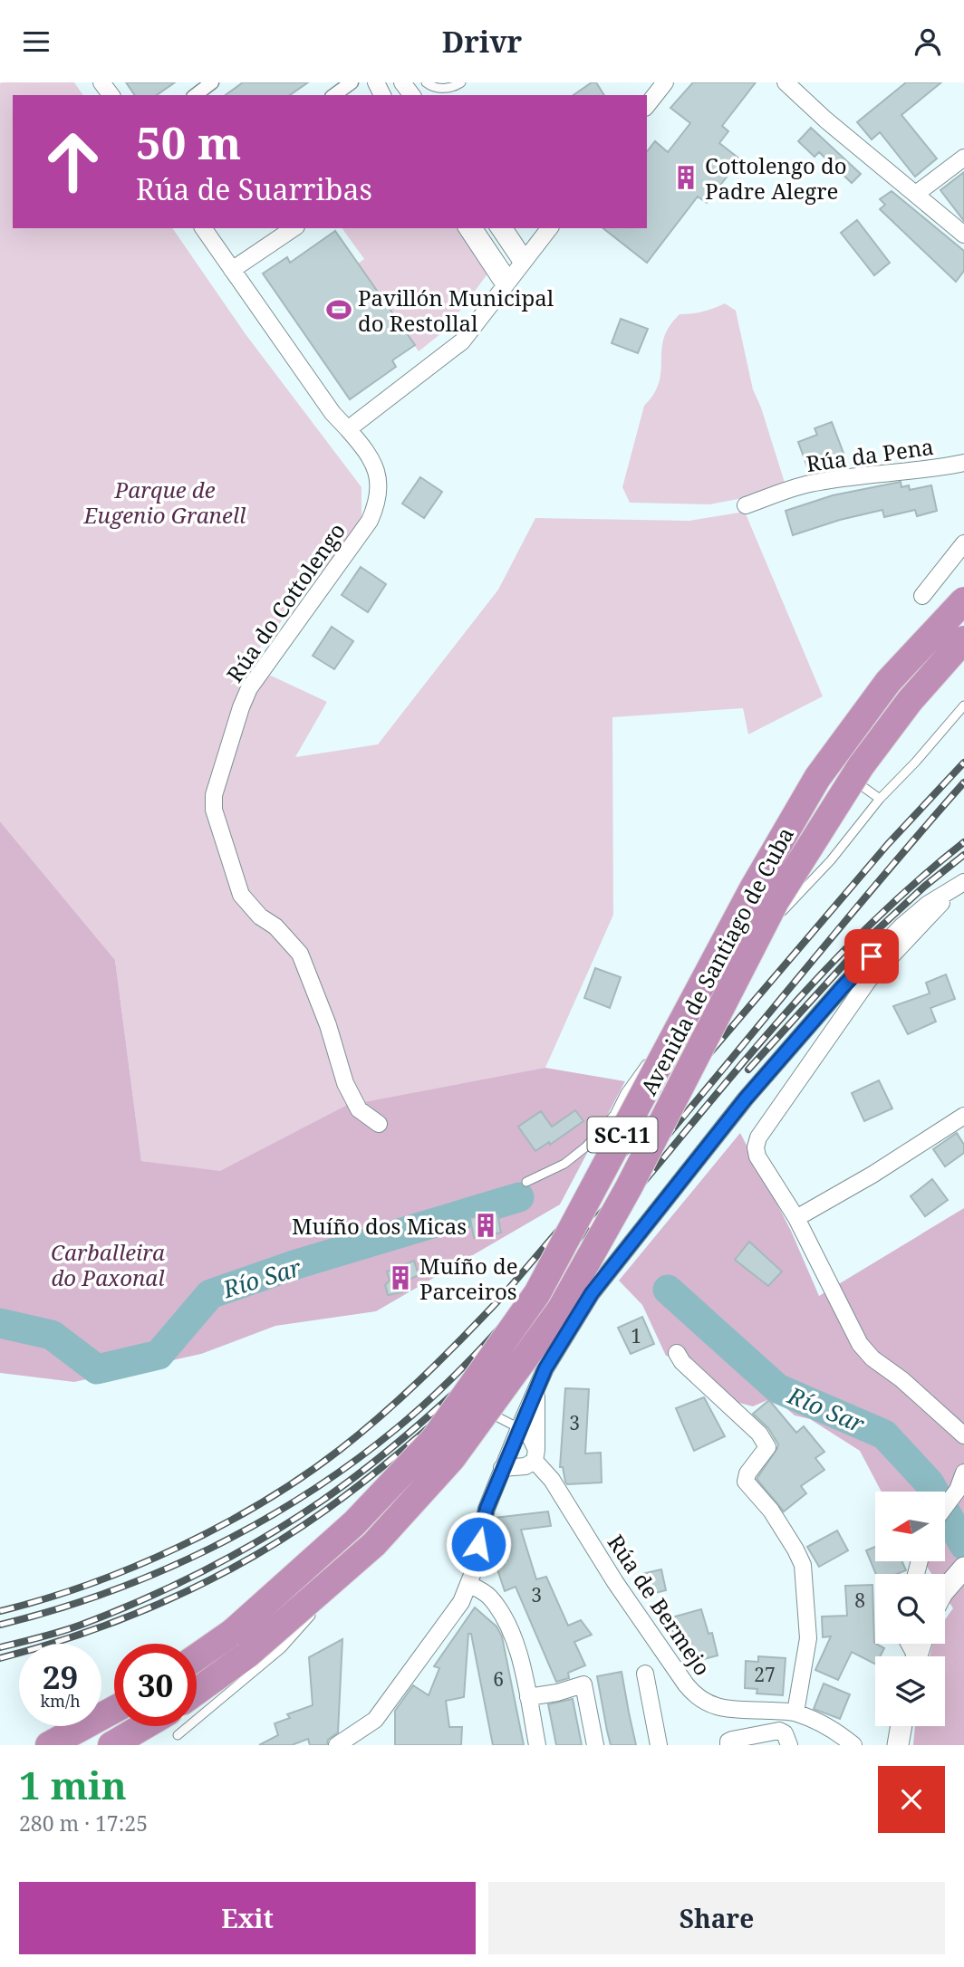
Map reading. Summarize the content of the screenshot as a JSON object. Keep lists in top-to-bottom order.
{
  "streets": {
    "highway": ["Avenida de Santiago de Cuba", "SC-11"],
    "street": ["Rúa da Pena", "Rúa do Cottolengo", "Rúa de Bermejo"]
  },
  "water": ["Río Sar"],
  "parks": ["Parque de Eugenio Granell", "Carballeira do Paxonal"],
  "places": {
    "building": ["Cottolengo do Padre Alegre", "Muíño dos Micas", "Muíño de Parceiros"],
    "sports": ["Pavillón Municipal do Restollal"]
  },
  "house_numbers": [
    "1",
    "3",
    "3",
    "8",
    "27",
    "6"
  ],
  "north": "left",
  "page": {
    "header": "Drivr",
    "turn": ["50 m", "Rúa de Suarribas"],
    "speed": "29 km/h",
    "limit": "30",
    "heading": ["1 min", "280 m · 17:25"],
    "buttons": ["Exit", "Share"]
  }
}
